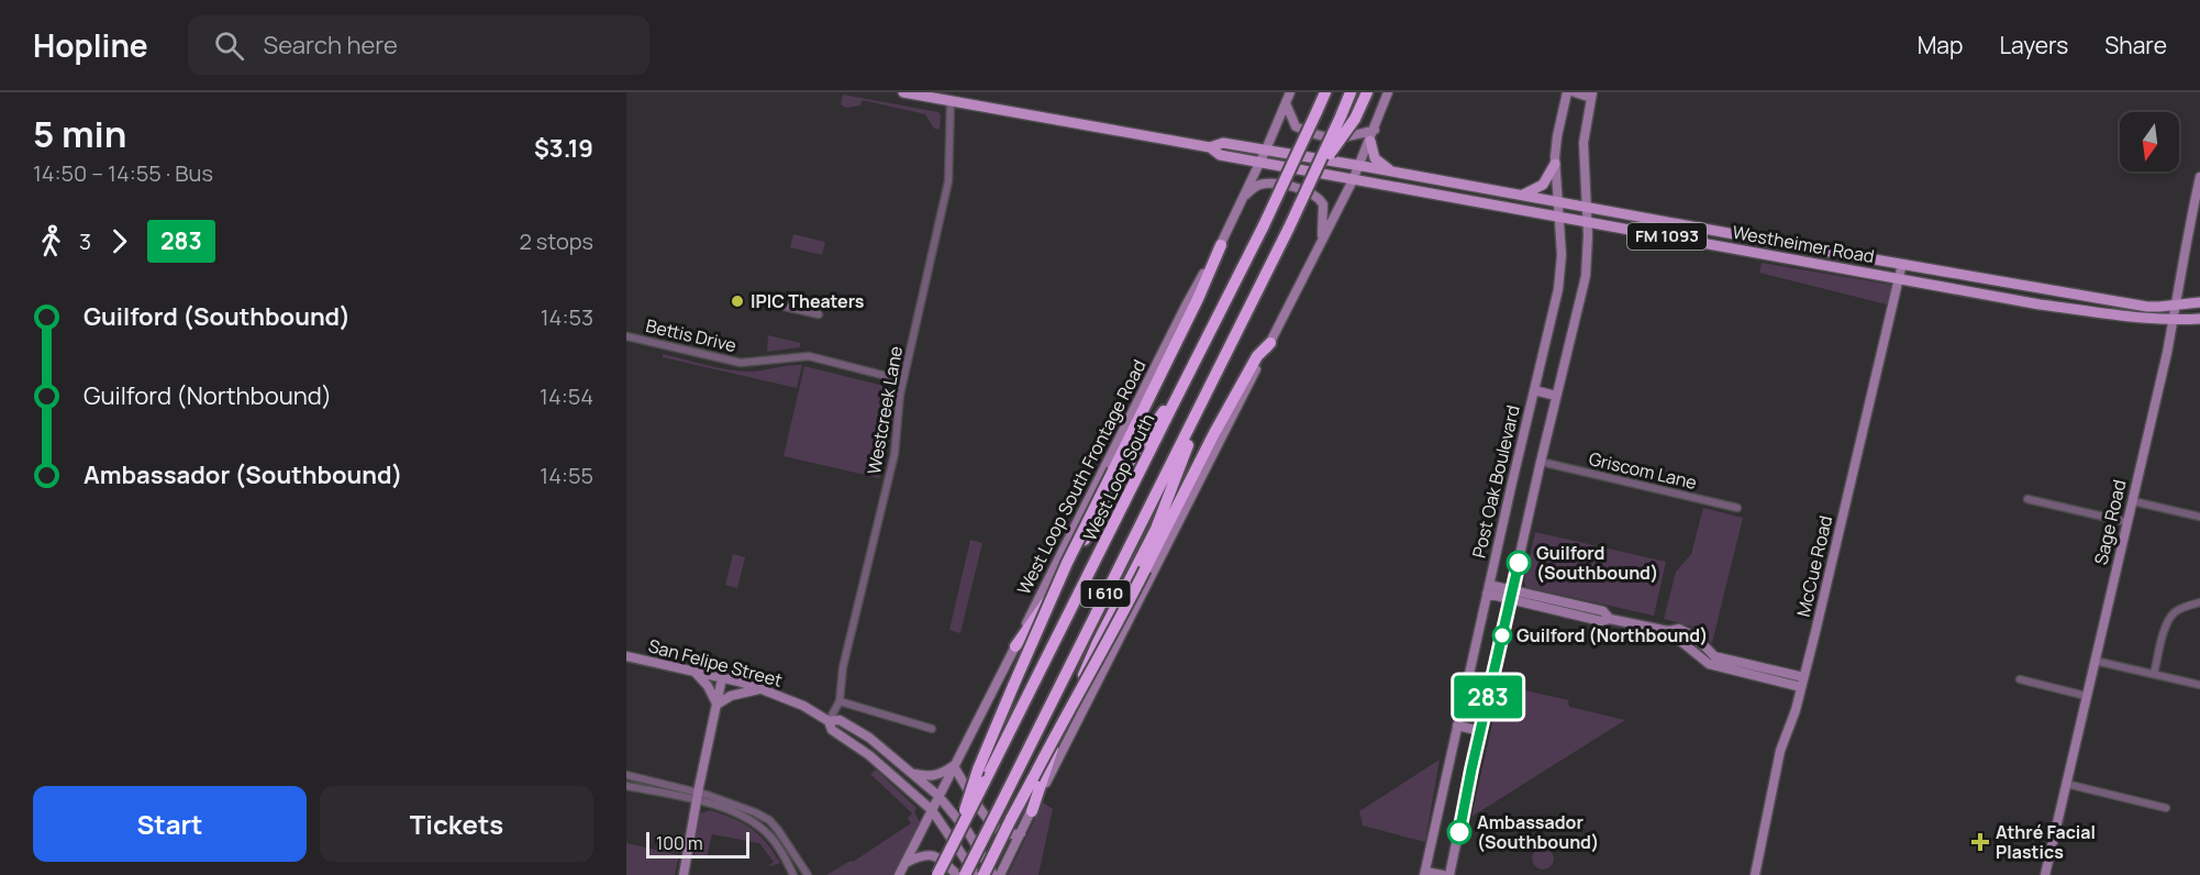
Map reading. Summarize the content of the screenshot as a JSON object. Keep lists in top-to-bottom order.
{
  "streets": {
    "highway": ["West Loop South", "I 610"],
    "main road": [
      "FM 1093",
      "Westheimer Road",
      "West Loop South Frontage Road",
      "Post Oak Boulevard",
      "Sage Road",
      "McCue Road",
      "San Felipe Street"
    ],
    "street": ["Bettis Drive", "Westcreek Lane", "Griscom Lane"]
  },
  "crossings": [
    ["Westheimer Road", "Westcreek Lane"],
    ["Westheimer Road", "West Loop South Frontage Road"],
    ["Westheimer Road", "Post Oak Boulevard"],
    ["Westheimer Road", "Sage Road"],
    ["Westheimer Road", "McCue Road"],
    ["Bettis Drive", "Westcreek Lane"],
    ["Westcreek Lane", "San Felipe Street"],
    ["West Loop South Frontage Road", "San Felipe Street"]
  ],
  "places": {
    "other": [
      "IPIC Theaters",
      "Guilford (Southbound)",
      "Guilford (Northbound)",
      "Ambassador (Southbound)"
    ],
    "health": ["Athré Facial Plastics"]
  },
  "lines": ["bus line 283"],
  "scale_bar": "100 m",
  "north": "bottom",
  "page": {
    "header": "Hopline",
    "search": "Search here",
    "nav": ["Map", "Layers", "Share"],
    "heading": ["5 min", "14:50 – 14:55 · Bus", "$3.19"],
    "on_map": "283",
    "legs": ["3", "283", "2 stops"],
    "list": [
      {
        "name": "Guilford (Southbound)",
        "value": "14:53"
      },
      {
        "name": "Guilford (Northbound)",
        "value": "14:54"
      },
      {
        "name": "Ambassador (Southbound)",
        "value": "14:55"
      }
    ],
    "buttons": ["Start", "Tickets"],
    "scale": "100 m"
  }
}
